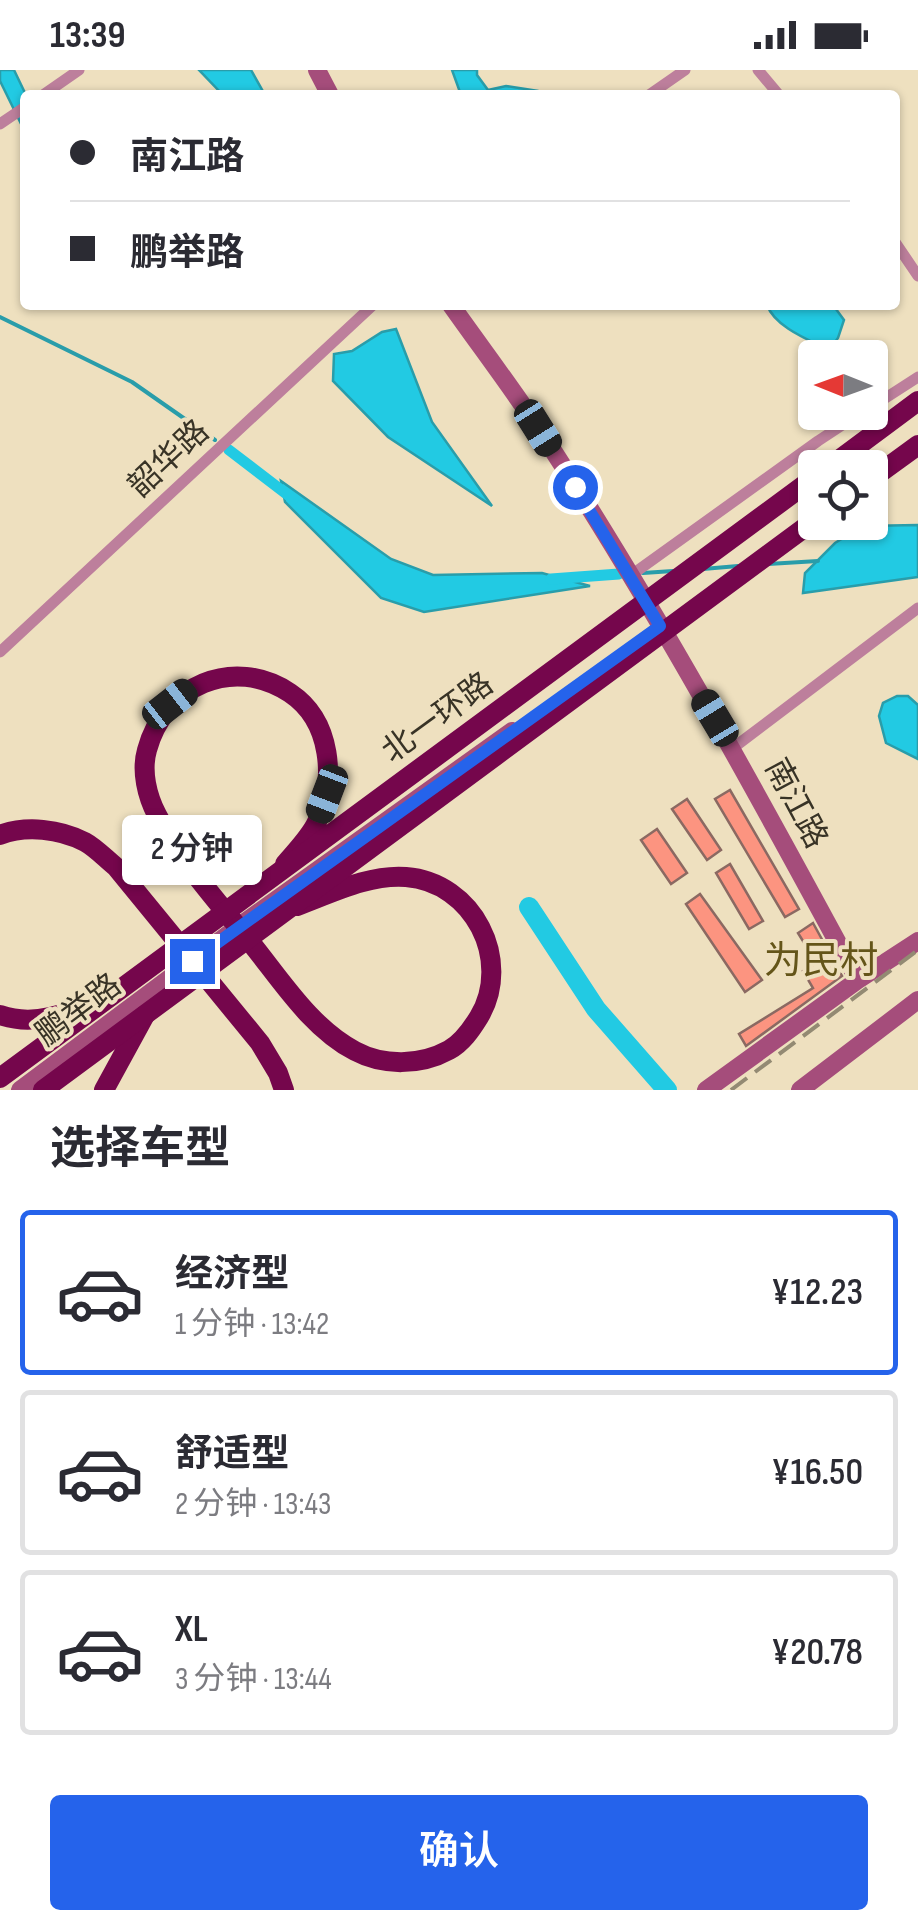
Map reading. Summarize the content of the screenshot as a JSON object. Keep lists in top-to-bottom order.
{
  "streets": {
    "highway": ["北一环路"],
    "main road": ["南江路", "鹏举路"],
    "street": ["韶华路"]
  },
  "crossings": [
    ["南江路", "鹏举路"]
  ],
  "districts": ["为民村"],
  "north": "left",
  "page": {
    "status": "13:39",
    "banner": ["南江路", "鹏举路"],
    "bubble": "2 分钟",
    "heading": "选择车型",
    "list": [
      {
        "name": "经济型",
        "note": "1 分钟 · 13:42",
        "value": "¥12.23"
      },
      {
        "name": "舒适型",
        "note": "2 分钟 · 13:43",
        "value": "¥16.50"
      },
      {
        "name": "XL",
        "note": "3 分钟 · 13:44",
        "value": "¥20.78"
      }
    ],
    "buttons": "确认"
  }
}
